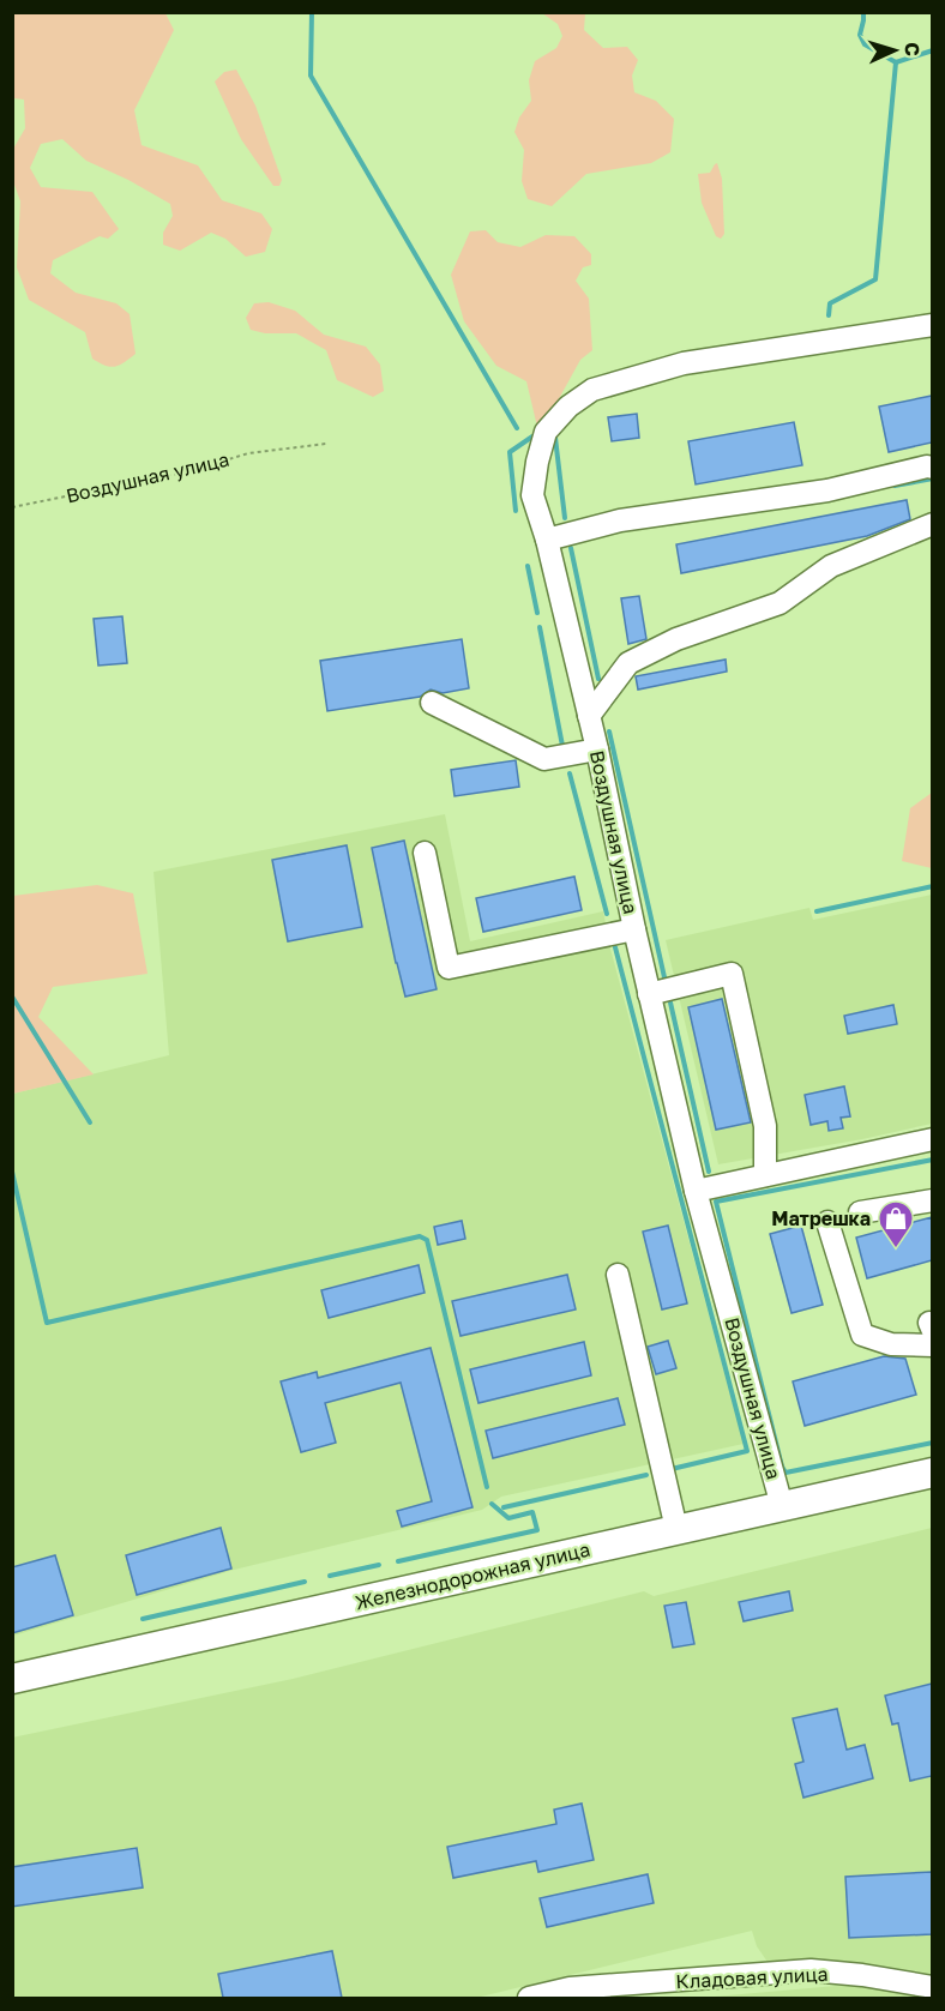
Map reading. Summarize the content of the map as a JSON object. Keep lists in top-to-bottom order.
{
  "streets": {
    "main road": ["Железнодорожная улица"],
    "street": ["Воздушная улица", "Кладовая улица"]
  },
  "crossings": [
    ["Воздушная улица", "Железнодорожная улица"]
  ],
  "places": {
    "shop": ["Матрешка"]
  },
  "north": "right"
}
